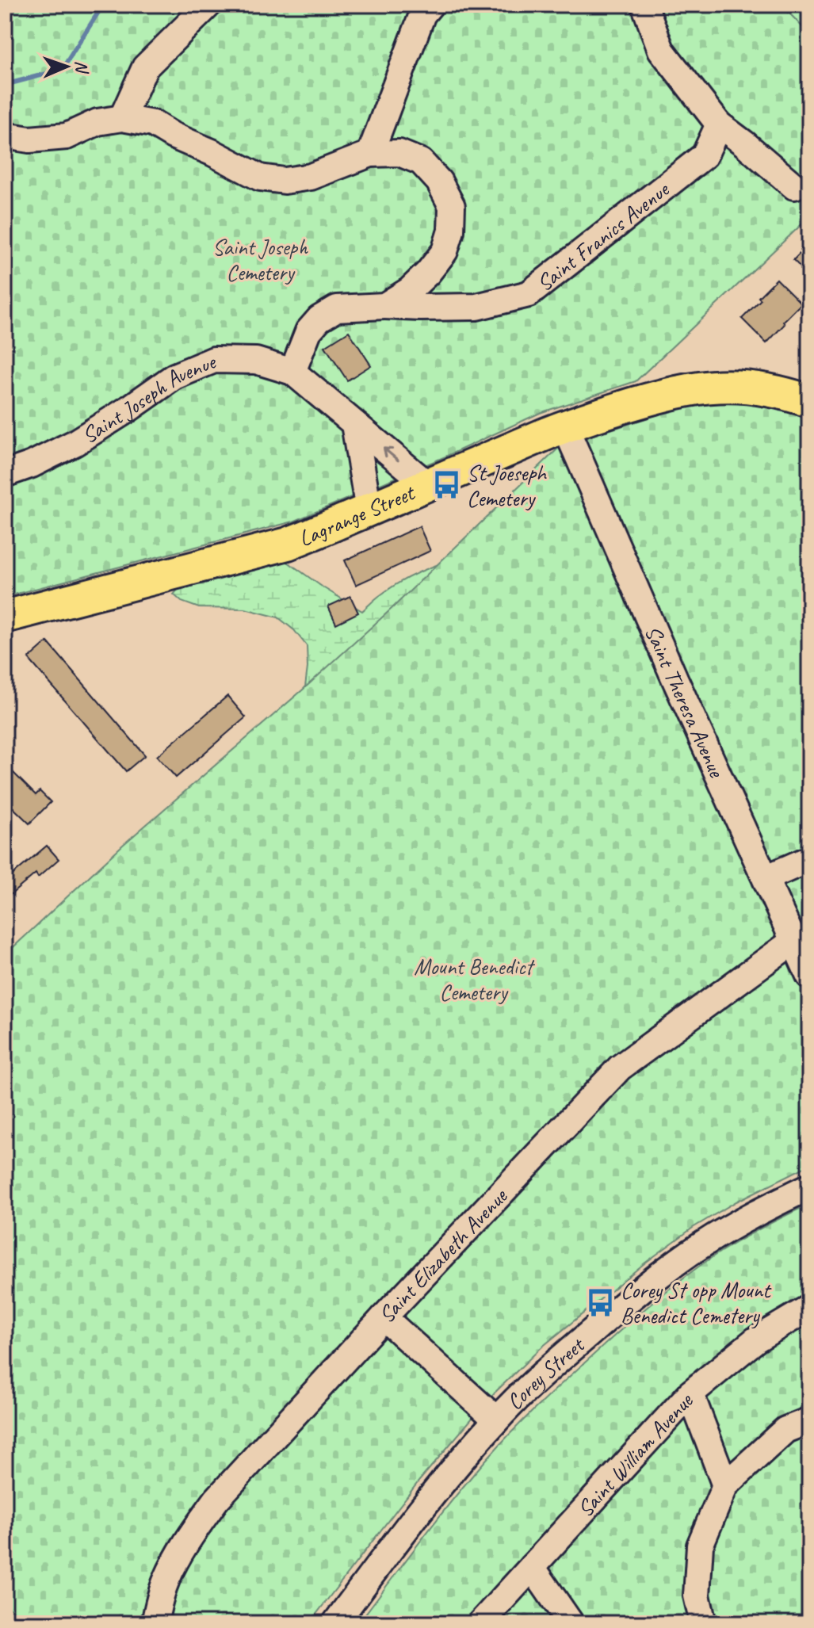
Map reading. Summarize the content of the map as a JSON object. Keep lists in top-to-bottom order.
{
  "streets": {
    "main road": ["Lagrange Street"],
    "street": [
      "Saint Franics Avenue",
      "Saint Joseph Avenue",
      "Saint Theresa Avenue",
      "Saint Elizabeth Avenue",
      "Corey Street",
      "Saint William Avenue"
    ]
  },
  "crossings": [
    ["Saint Franics Avenue", "Saint Joseph Avenue"],
    ["Saint Joseph Avenue", "Lagrange Street"],
    ["Lagrange Street", "Saint Theresa Avenue"],
    ["Saint Theresa Avenue", "Saint Elizabeth Avenue"]
  ],
  "parks": ["Saint Joseph Cemetery", "Mount Benedict Cemetery"],
  "places": {
    "bus stop": ["St Joeseph Cemetery", "Corey St opp Mount Benedict Cemetery"]
  },
  "north": "right"
}
